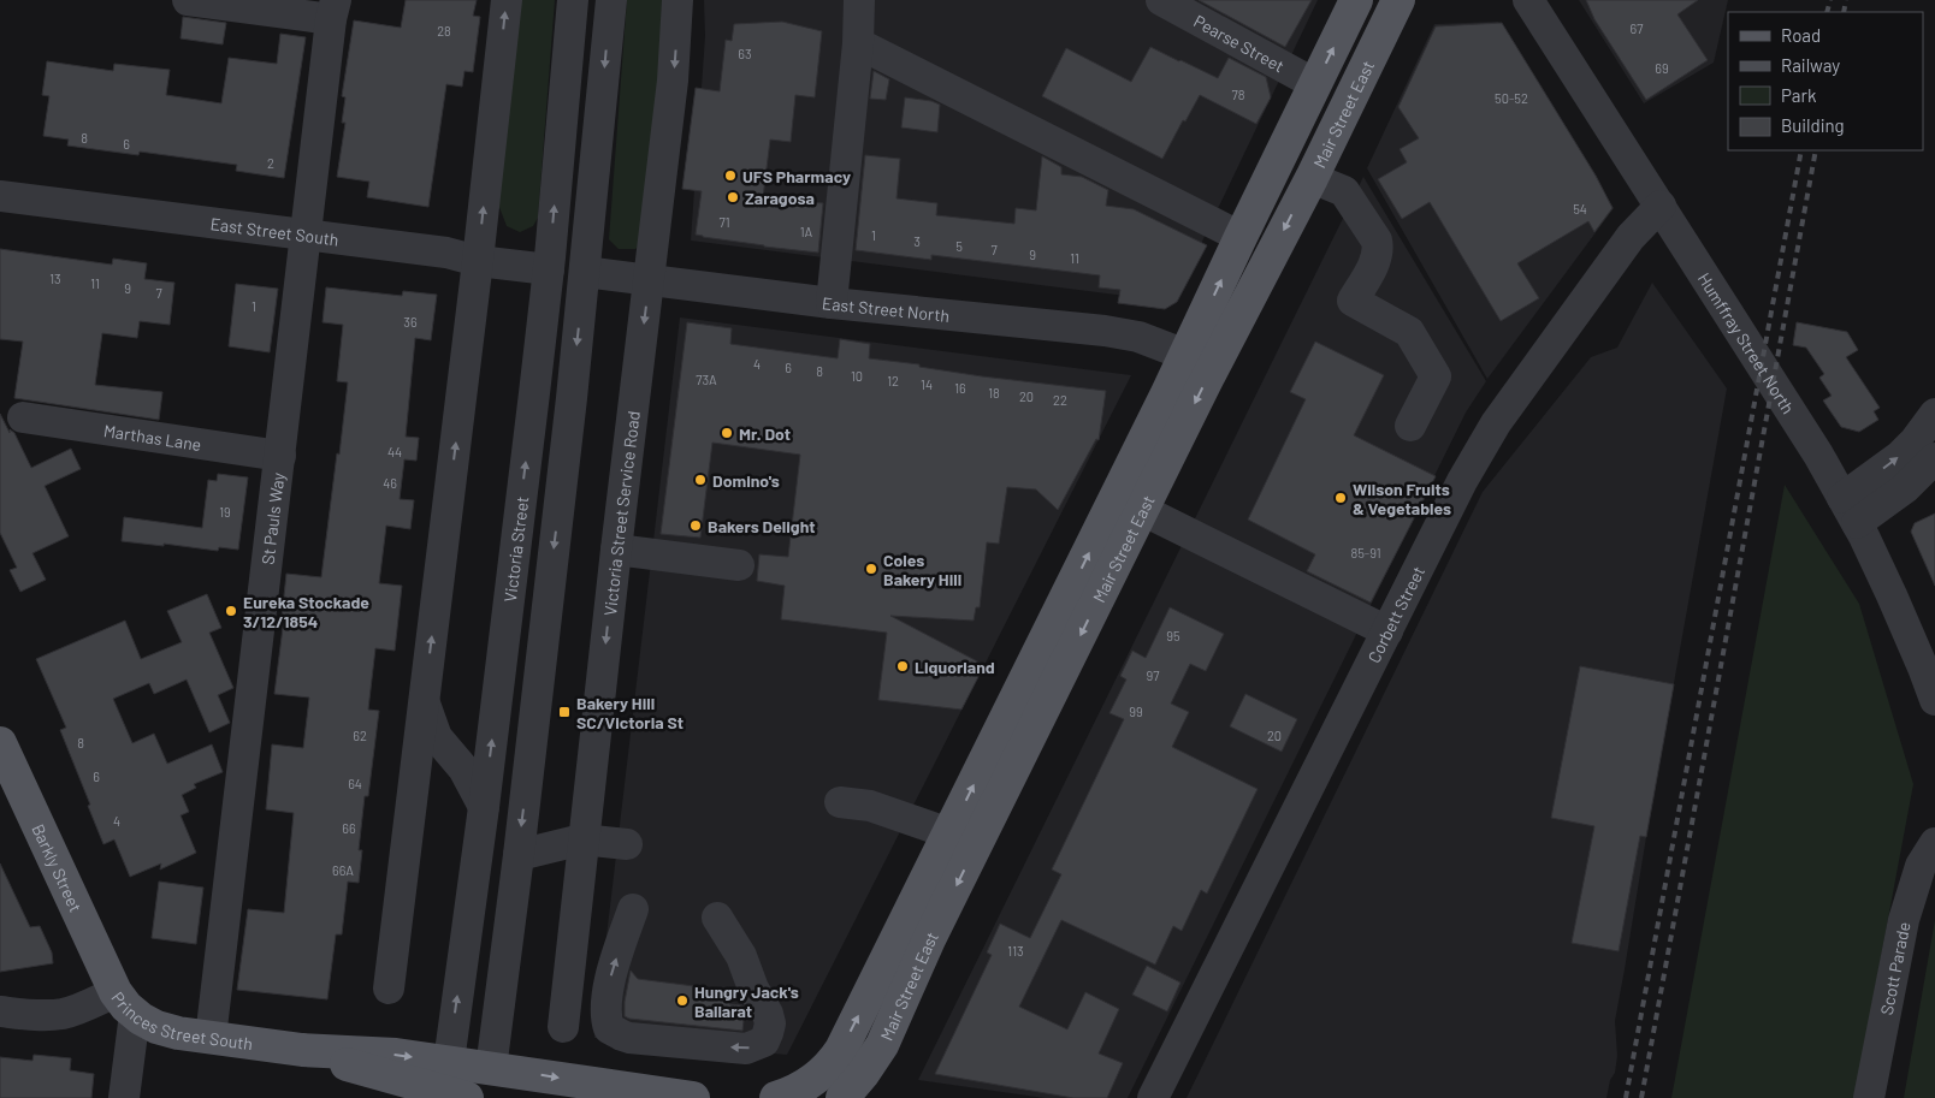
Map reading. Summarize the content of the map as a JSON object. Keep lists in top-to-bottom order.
{
  "streets": {
    "main road": ["Mair Street East", "Barkly Street", "Princes Street South"],
    "street": [
      "Pearse Street",
      "East Street South",
      "East Street North",
      "Humffray Street North",
      "Marthas Lane",
      "Victoria Street Service Road",
      "St Pauls Way",
      "Victoria Street",
      "Corbett Street",
      "Scott Parade"
    ]
  },
  "crossings": [
    ["Pearse Street", "Mair Street East"],
    ["Mair Street East", "East Street North"],
    ["East Street South", "East Street North"],
    ["East Street South", "St Pauls Way"],
    ["East Street South", "Victoria Street"],
    ["East Street North", "Victoria Street Service Road"],
    ["Humffray Street North", "Corbett Street"],
    ["Marthas Lane", "St Pauls Way"],
    ["St Pauls Way", "Princes Street South"],
    ["Victoria Street", "Princes Street South"],
    ["Barkly Street", "Princes Street South"]
  ],
  "places": {
    "other": [
      "UFS Pharmacy",
      "Zaragosa",
      "Mr. Dot",
      "Domino's",
      "Wilson Fruits & Vegetables",
      "Bakers Delight",
      "Coles Bakery Hill",
      "Eureka Stockade 3/12/1854",
      "Liquorland",
      "Hungry Jack's Ballarat"
    ],
    "transit": ["Bakery Hill SC/Victoria St"]
  },
  "house_numbers": [
    "67",
    "28",
    "63",
    "69",
    "78",
    "50-52",
    "8",
    "6",
    "2",
    "54",
    "71",
    "1A",
    "1",
    "3",
    "5",
    "7",
    "9",
    "11",
    "13",
    "11",
    "9",
    "7",
    "1",
    "36",
    "4",
    "6",
    "8",
    "10",
    "73A",
    "12",
    "14",
    "16",
    "18",
    "20",
    "22",
    "44",
    "46",
    "19",
    "85-91",
    "95",
    "97",
    "99",
    "62",
    "20",
    "8",
    "6",
    "64",
    "4",
    "66",
    "66A",
    "113"
  ],
  "legend": [
    "Road",
    "Railway",
    "Park",
    "Building"
  ]
}
